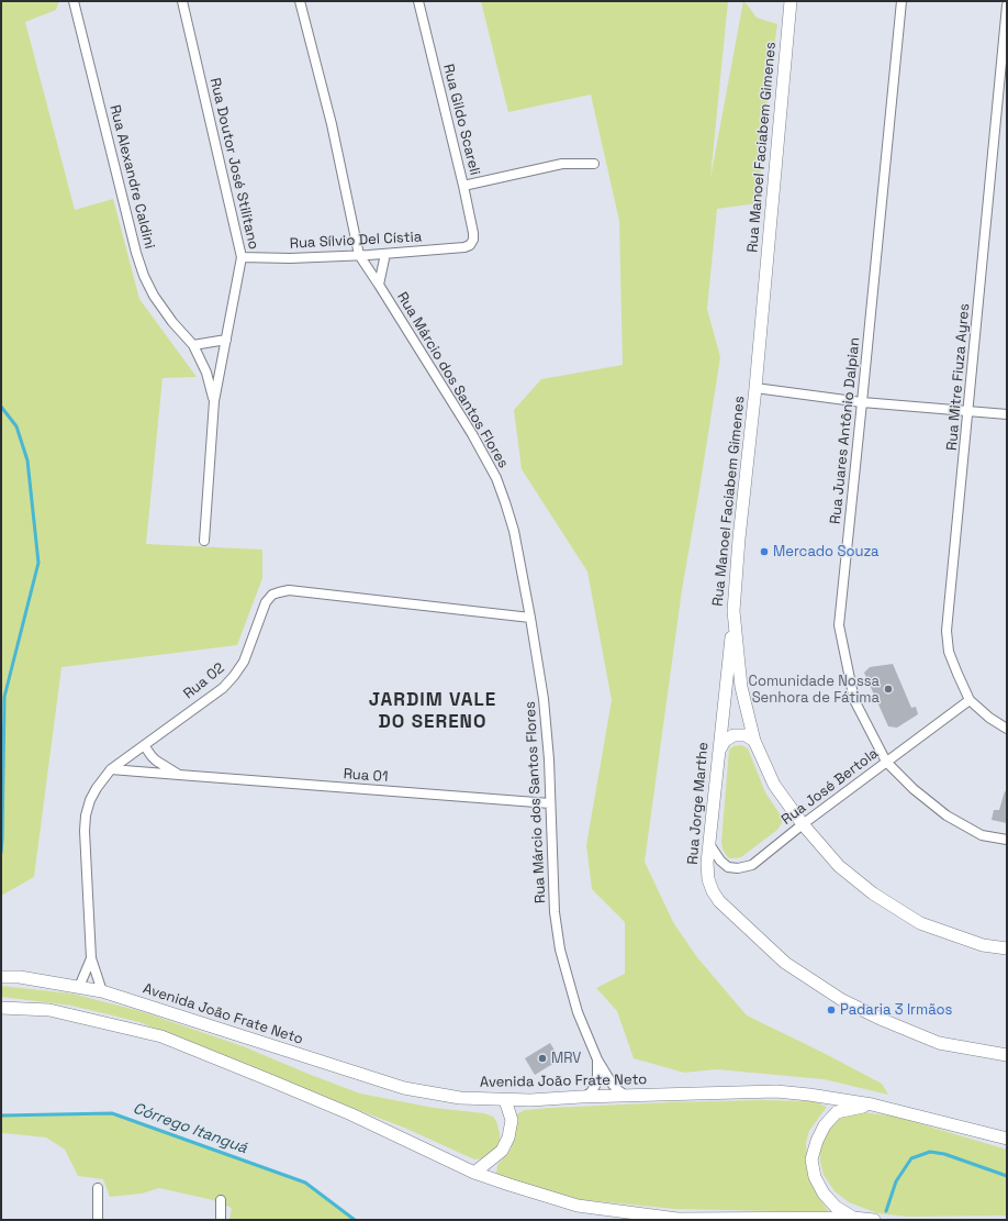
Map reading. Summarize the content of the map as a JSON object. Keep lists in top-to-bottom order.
{
  "streets": {
    "main road": ["Rua Manoel Faciabem Gimenes", "Rua Jorge Marthe", "Avenida João Frate Neto"],
    "street": [
      "Rua Gildo Scareli",
      "Rua Doutor José Stilitano",
      "Rua Alexandre Caldini",
      "Rua Sílvio Del Cístia",
      "Rua Mitre Fiuza Ayres",
      "Rua Márcio dos Santos Flores",
      "Rua Juares Antônio Dalpian",
      "Rua 02",
      "Rua 01",
      "Rua José Bertola"
    ]
  },
  "crossings": [
    ["Rua Gildo Scareli", "Rua Sílvio Del Cístia"],
    ["Rua Manoel Faciabem Gimenes", "Rua José Bertola"],
    ["Rua Manoel Faciabem Gimenes", "Rua Jorge Marthe"],
    ["Rua Doutor José Stilitano", "Rua Alexandre Caldini"],
    ["Rua Doutor José Stilitano", "Rua Sílvio Del Cístia"],
    ["Rua Sílvio Del Cístia", "Rua Márcio dos Santos Flores"],
    ["Rua Mitre Fiuza Ayres", "Rua José Bertola"],
    ["Rua Márcio dos Santos Flores", "Rua 02"],
    ["Rua Márcio dos Santos Flores", "Rua 01"],
    ["Rua Márcio dos Santos Flores", "Avenida João Frate Neto"],
    ["Rua Juares Antônio Dalpian", "Rua José Bertola"],
    ["Rua 02", "Rua 01"],
    ["Rua 02", "Avenida João Frate Neto"],
    ["Rua José Bertola", "Rua Jorge Marthe"]
  ],
  "districts": ["JARDIM VALE DO SERENO"],
  "water": ["Córrego Itanguá"],
  "places": [
    "Mercado Souza",
    "Comunidade Nossa Senhora de Fátima",
    "Padaria 3 Irmãos",
    "MRV"
  ]
}
